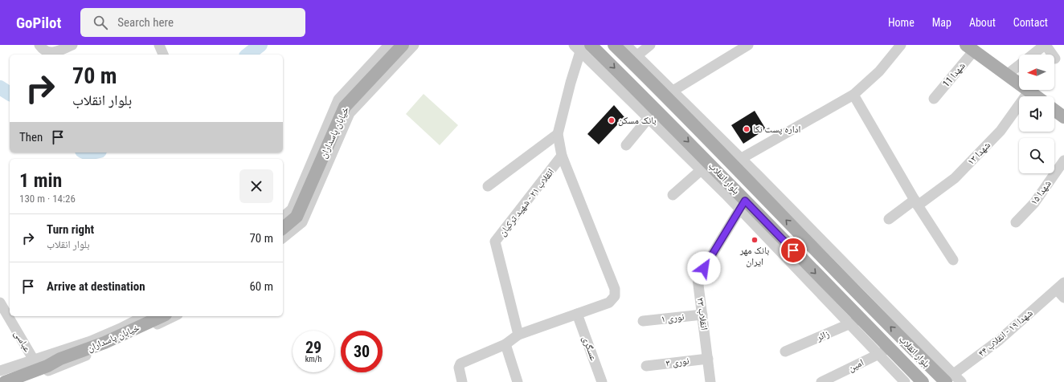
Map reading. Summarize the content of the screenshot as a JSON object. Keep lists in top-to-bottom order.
{
  "streets": {
    "main road": ["خیابان پاسداران", "بلوار انقلاب"],
    "street": [
      "شهدا 11",
      "شهدا ۱۳",
      "شهدا ۱۵",
      "انقلاب ۲۱ - شهید ترکیان",
      "انقلاب ۲۳",
      "نوری ۱",
      "شهدا ۱۹ - انقلاب ۴۴",
      "زائر",
      "عباسی",
      "عسگری",
      "نوری ۳",
      "امین"
    ]
  },
  "crossings": [
    ["بلوار انقلاب", "انقلاب ۲۳"],
    ["بلوار انقلاب", "شهدا ۱۹ - انقلاب ۴۴"],
    ["بلوار انقلاب", "زائر"],
    ["بلوار انقلاب", "امین"],
    ["انقلاب ۲۳", "نوری ۱"],
    ["انقلاب ۲۳", "نوری ۳"]
  ],
  "places": ["بانک مسکن", "اداره پست نکا", "بانک مهر ایران"],
  "north": "left",
  "page": {
    "header": "GoPilot",
    "search": "Search here",
    "nav": [
      "Home",
      "Map",
      "About",
      "Contact"
    ],
    "turn": ["70 m", "بلوار انقلاب"],
    "then": "Then",
    "heading": ["1 min", "130 m · 14:26"],
    "list": [
      {
        "name": "Turn right",
        "note": "بلوار انقلاب",
        "value": "70 m"
      },
      {
        "name": "Arrive at destination",
        "value": "60 m"
      }
    ],
    "speed": "29 km/h",
    "limit": "30"
  }
}
